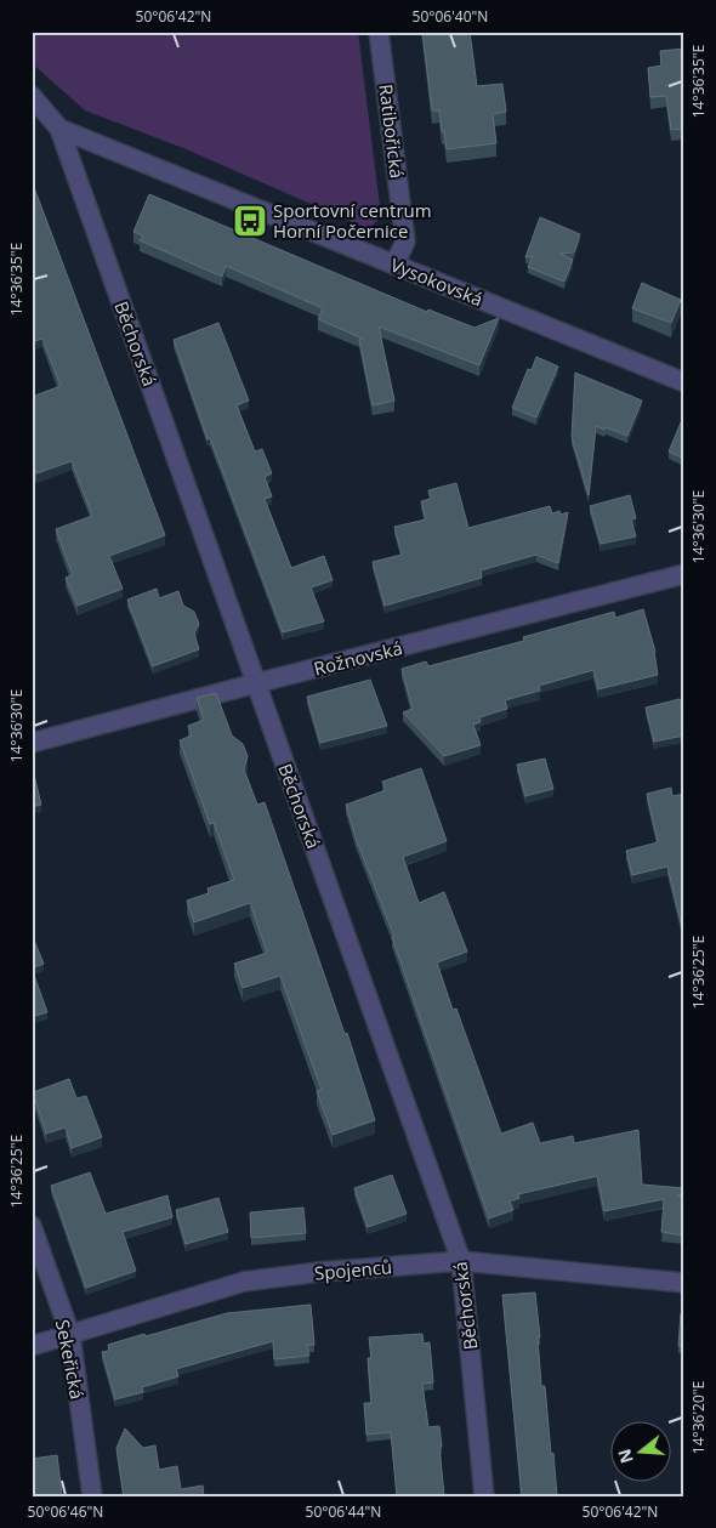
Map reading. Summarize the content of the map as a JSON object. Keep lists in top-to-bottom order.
{
  "streets": {
    "street": [
      "Ratibořická",
      "Vysokovská",
      "Běchorská",
      "Rožnovská",
      "Spojenců",
      "Sekeřická"
    ]
  },
  "crossings": [
    ["Ratibořická", "Vysokovská"],
    ["Vysokovská", "Běchorská"],
    ["Běchorská", "Rožnovská"],
    ["Běchorská", "Spojenců"],
    ["Spojenců", "Sekeřická"]
  ],
  "places": {
    "bus stop": ["Sportovní centrum Horní Počernice"]
  },
  "north": "left",
  "coordinates": [
    "50°06'42\"N",
    "50°06'40\"N",
    "14°36'35\"E",
    "14°36'30\"E",
    "14°36'25\"E",
    "14°36'20\"E",
    "50°06'46\"N",
    "50°06'44\"N"
  ]
}
